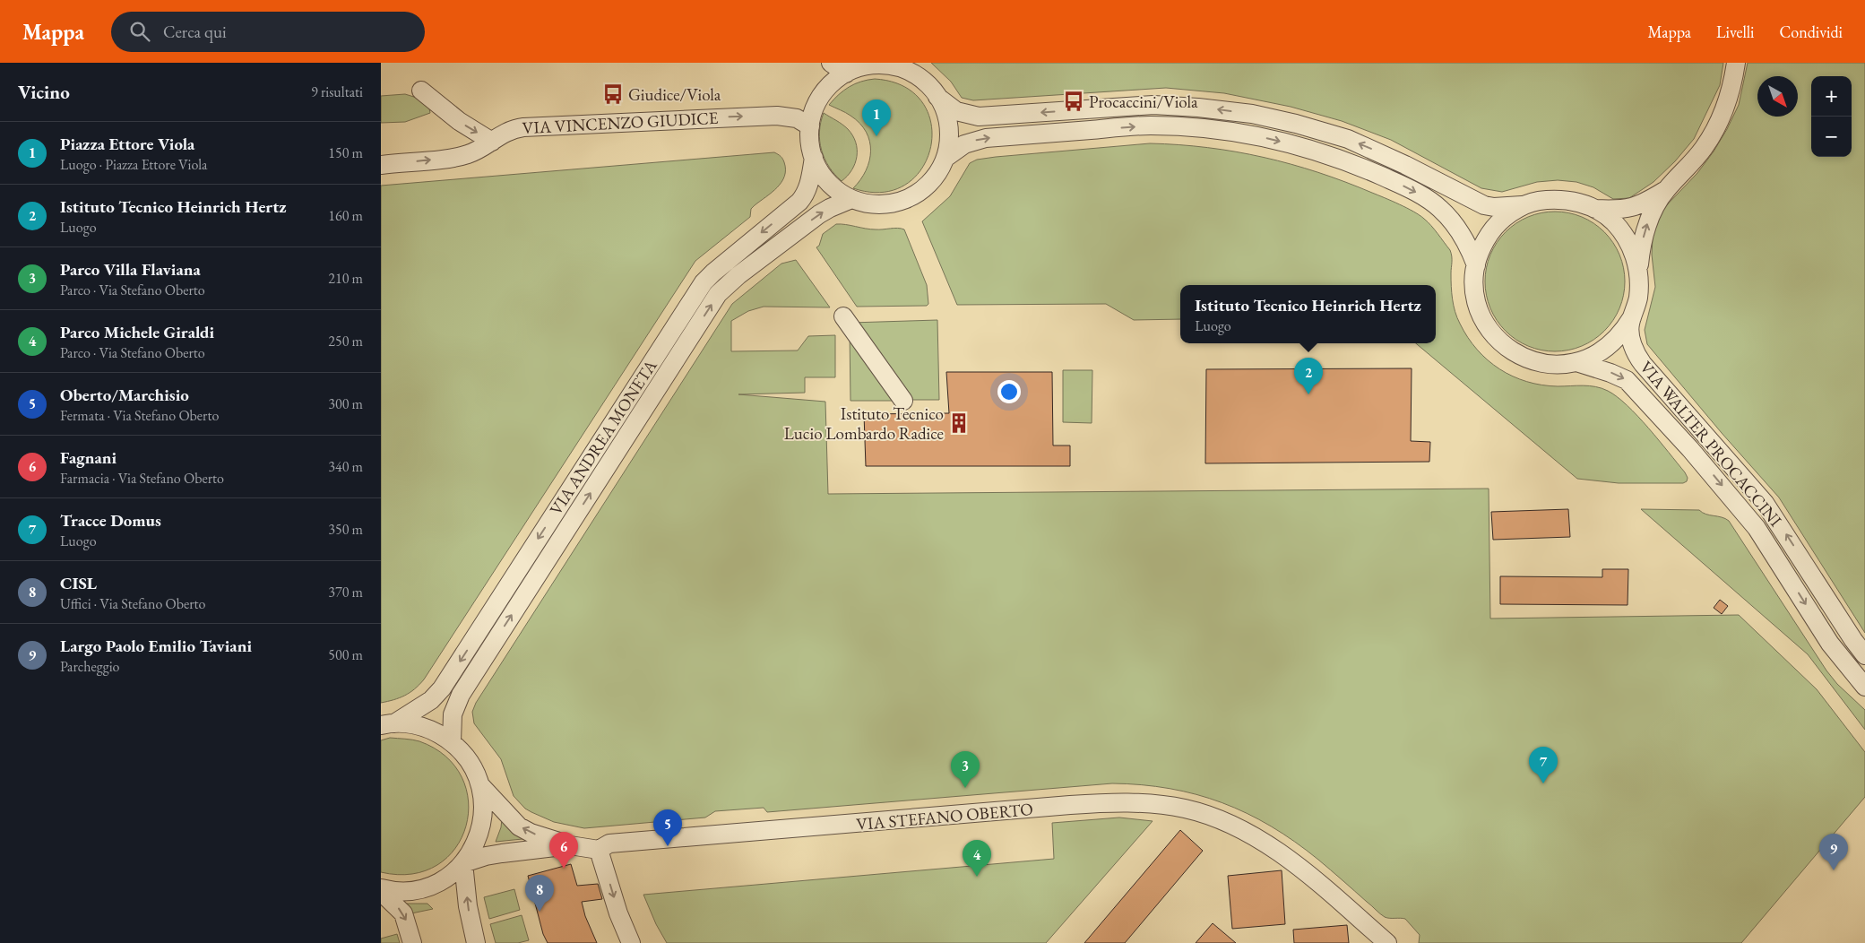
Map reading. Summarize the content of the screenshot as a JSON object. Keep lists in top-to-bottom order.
{
  "streets": {
    "street": [
      "VIA VINCENZO GIUDICE",
      "VIA ANDREA MONETA",
      "VIA WALTER PROCACCINI",
      "VIA STEFANO OBERTO"
    ]
  },
  "crossings": [
    ["VIA VINCENZO GIUDICE", "VIA ANDREA MONETA"],
    ["VIA VINCENZO GIUDICE", "VIA WALTER PROCACCINI"],
    ["VIA ANDREA MONETA", "VIA WALTER PROCACCINI"]
  ],
  "one_way": ["VIA VINCENZO GIUDICE"],
  "places": {
    "bus stop": ["Giudice/Viola", "Procaccini/Viola"],
    "building": ["Istituto Tecnico Lucio Lombardo Radice"]
  },
  "north": "bottom right",
  "page": {
    "header": "Mappa",
    "search": "Cerca qui",
    "nav": ["Mappa", "Livelli", "Condividi"],
    "heading": ["Vicino", "9 risultati"],
    "map_buttons": ["+", "−"],
    "pins": [
      "1",
      "2",
      "7",
      "3",
      "5",
      "6",
      "9",
      "4",
      "8"
    ],
    "list": [
      {
        "mark": "1",
        "name": "Piazza Ettore Viola",
        "note": "Luogo · Piazza Ettore Viola",
        "value": "150 m"
      },
      {
        "mark": "2",
        "name": "Istituto Tecnico Heinrich Hertz",
        "note": "Luogo",
        "value": "160 m"
      },
      {
        "mark": "3",
        "name": "Parco Villa Flaviana",
        "note": "Parco · Via Stefano Oberto",
        "value": "210 m"
      },
      {
        "mark": "4",
        "name": "Parco Michele Giraldi",
        "note": "Parco · Via Stefano Oberto",
        "value": "250 m"
      },
      {
        "mark": "5",
        "name": "Oberto/Marchisio",
        "note": "Fermata · Via Stefano Oberto",
        "value": "300 m"
      },
      {
        "mark": "6",
        "name": "Fagnani",
        "note": "Farmacia · Via Stefano Oberto",
        "value": "340 m"
      },
      {
        "mark": "7",
        "name": "Tracce Domus",
        "note": "Luogo",
        "value": "350 m"
      },
      {
        "mark": "8",
        "name": "CISL",
        "note": "Uffici · Via Stefano Oberto",
        "value": "370 m"
      },
      {
        "mark": "9",
        "name": "Largo Paolo Emilio Taviani",
        "note": "Parcheggio",
        "value": "500 m"
      }
    ],
    "popup": ["Istituto Tecnico Heinrich Hertz", "Luogo"]
  }
}
